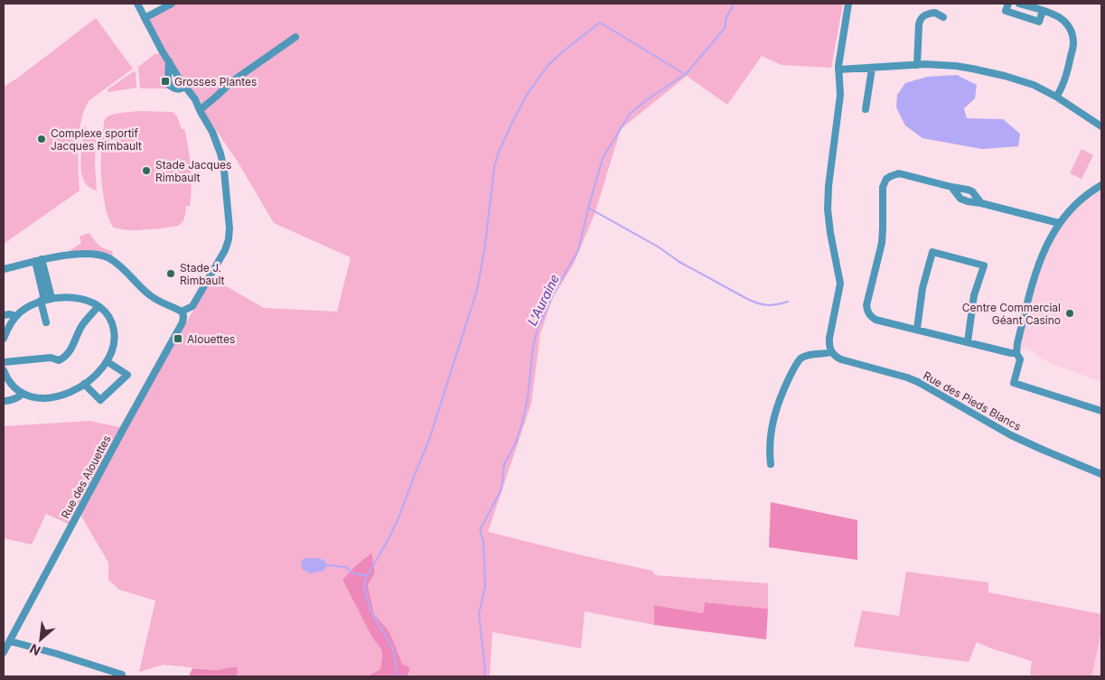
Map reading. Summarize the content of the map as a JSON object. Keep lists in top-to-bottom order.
{
  "streets": {
    "street": ["Rue des Pieds Blancs", "Rue des Alouettes"]
  },
  "water": ["L'Auraine"],
  "places": {
    "transit": ["Grosses Plantes", "Alouettes"],
    "other": [
      "Complexe sportif Jacques Rimbault",
      "Stade Jacques Rimbault",
      "Stade J. Rimbault",
      "Centre Commercial Géant Casino"
    ]
  },
  "north": "bottom left"
}
